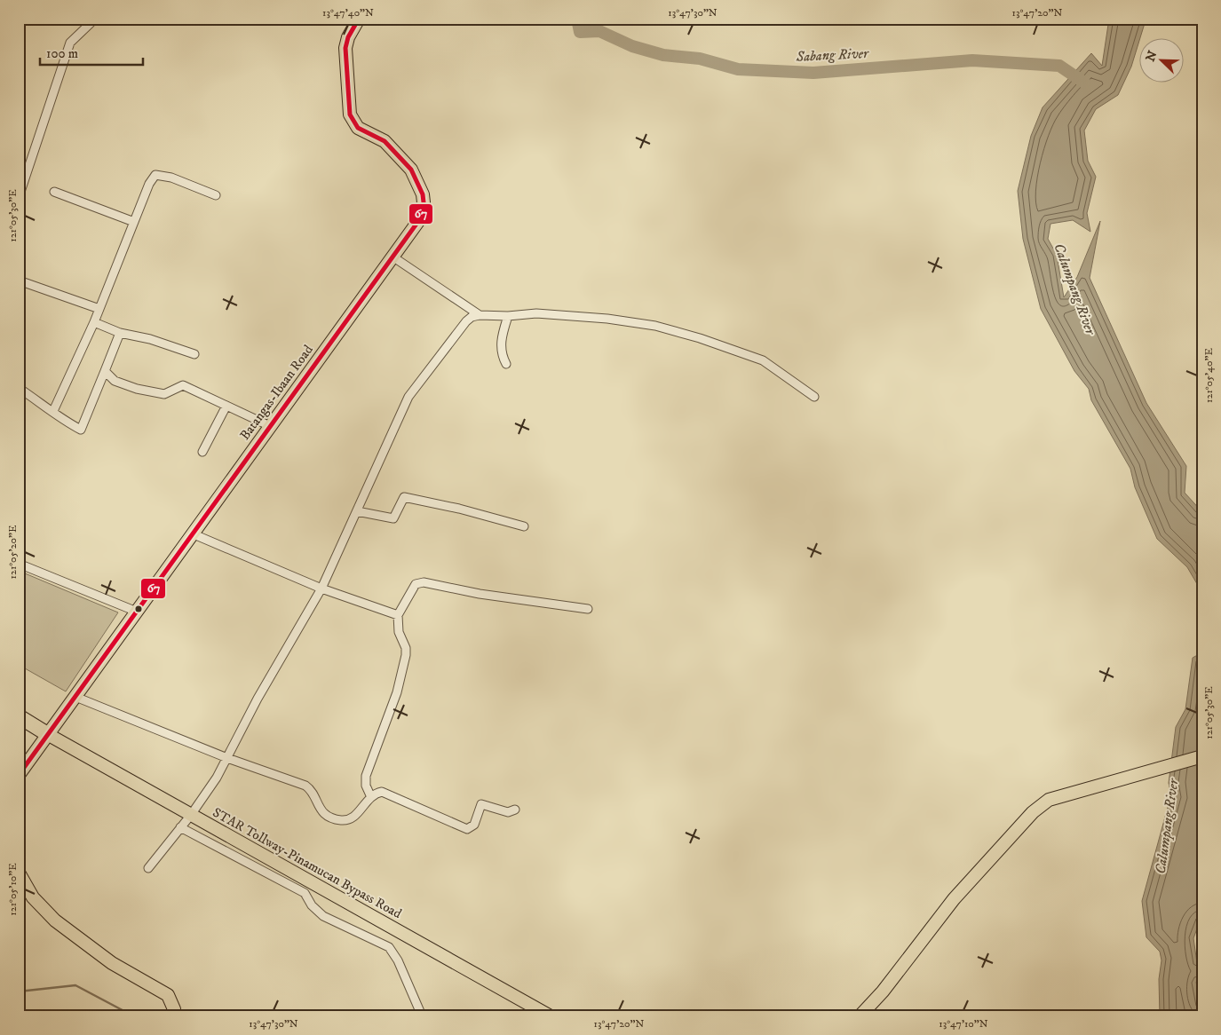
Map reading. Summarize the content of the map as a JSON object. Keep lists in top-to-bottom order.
{
  "streets": {
    "main road": ["Batangas-Ibaan Road", "STAR Tollway-Pinamucan Bypass Road"]
  },
  "crossings": [
    ["Batangas-Ibaan Road", "STAR Tollway-Pinamucan Bypass Road"]
  ],
  "water": ["Sabang River", "Calumpang River"],
  "lines": ["transit line 67"],
  "scale_bar": "100 m",
  "north": "top left",
  "coordinates": [
    "13°47'40\"N",
    "13°47'30\"N",
    "13°47'20\"N",
    "121°05'30\"E",
    "121°05'40\"E",
    "121°05'20\"E",
    "121°05'10\"E",
    "13°47'10\"N"
  ]
}
